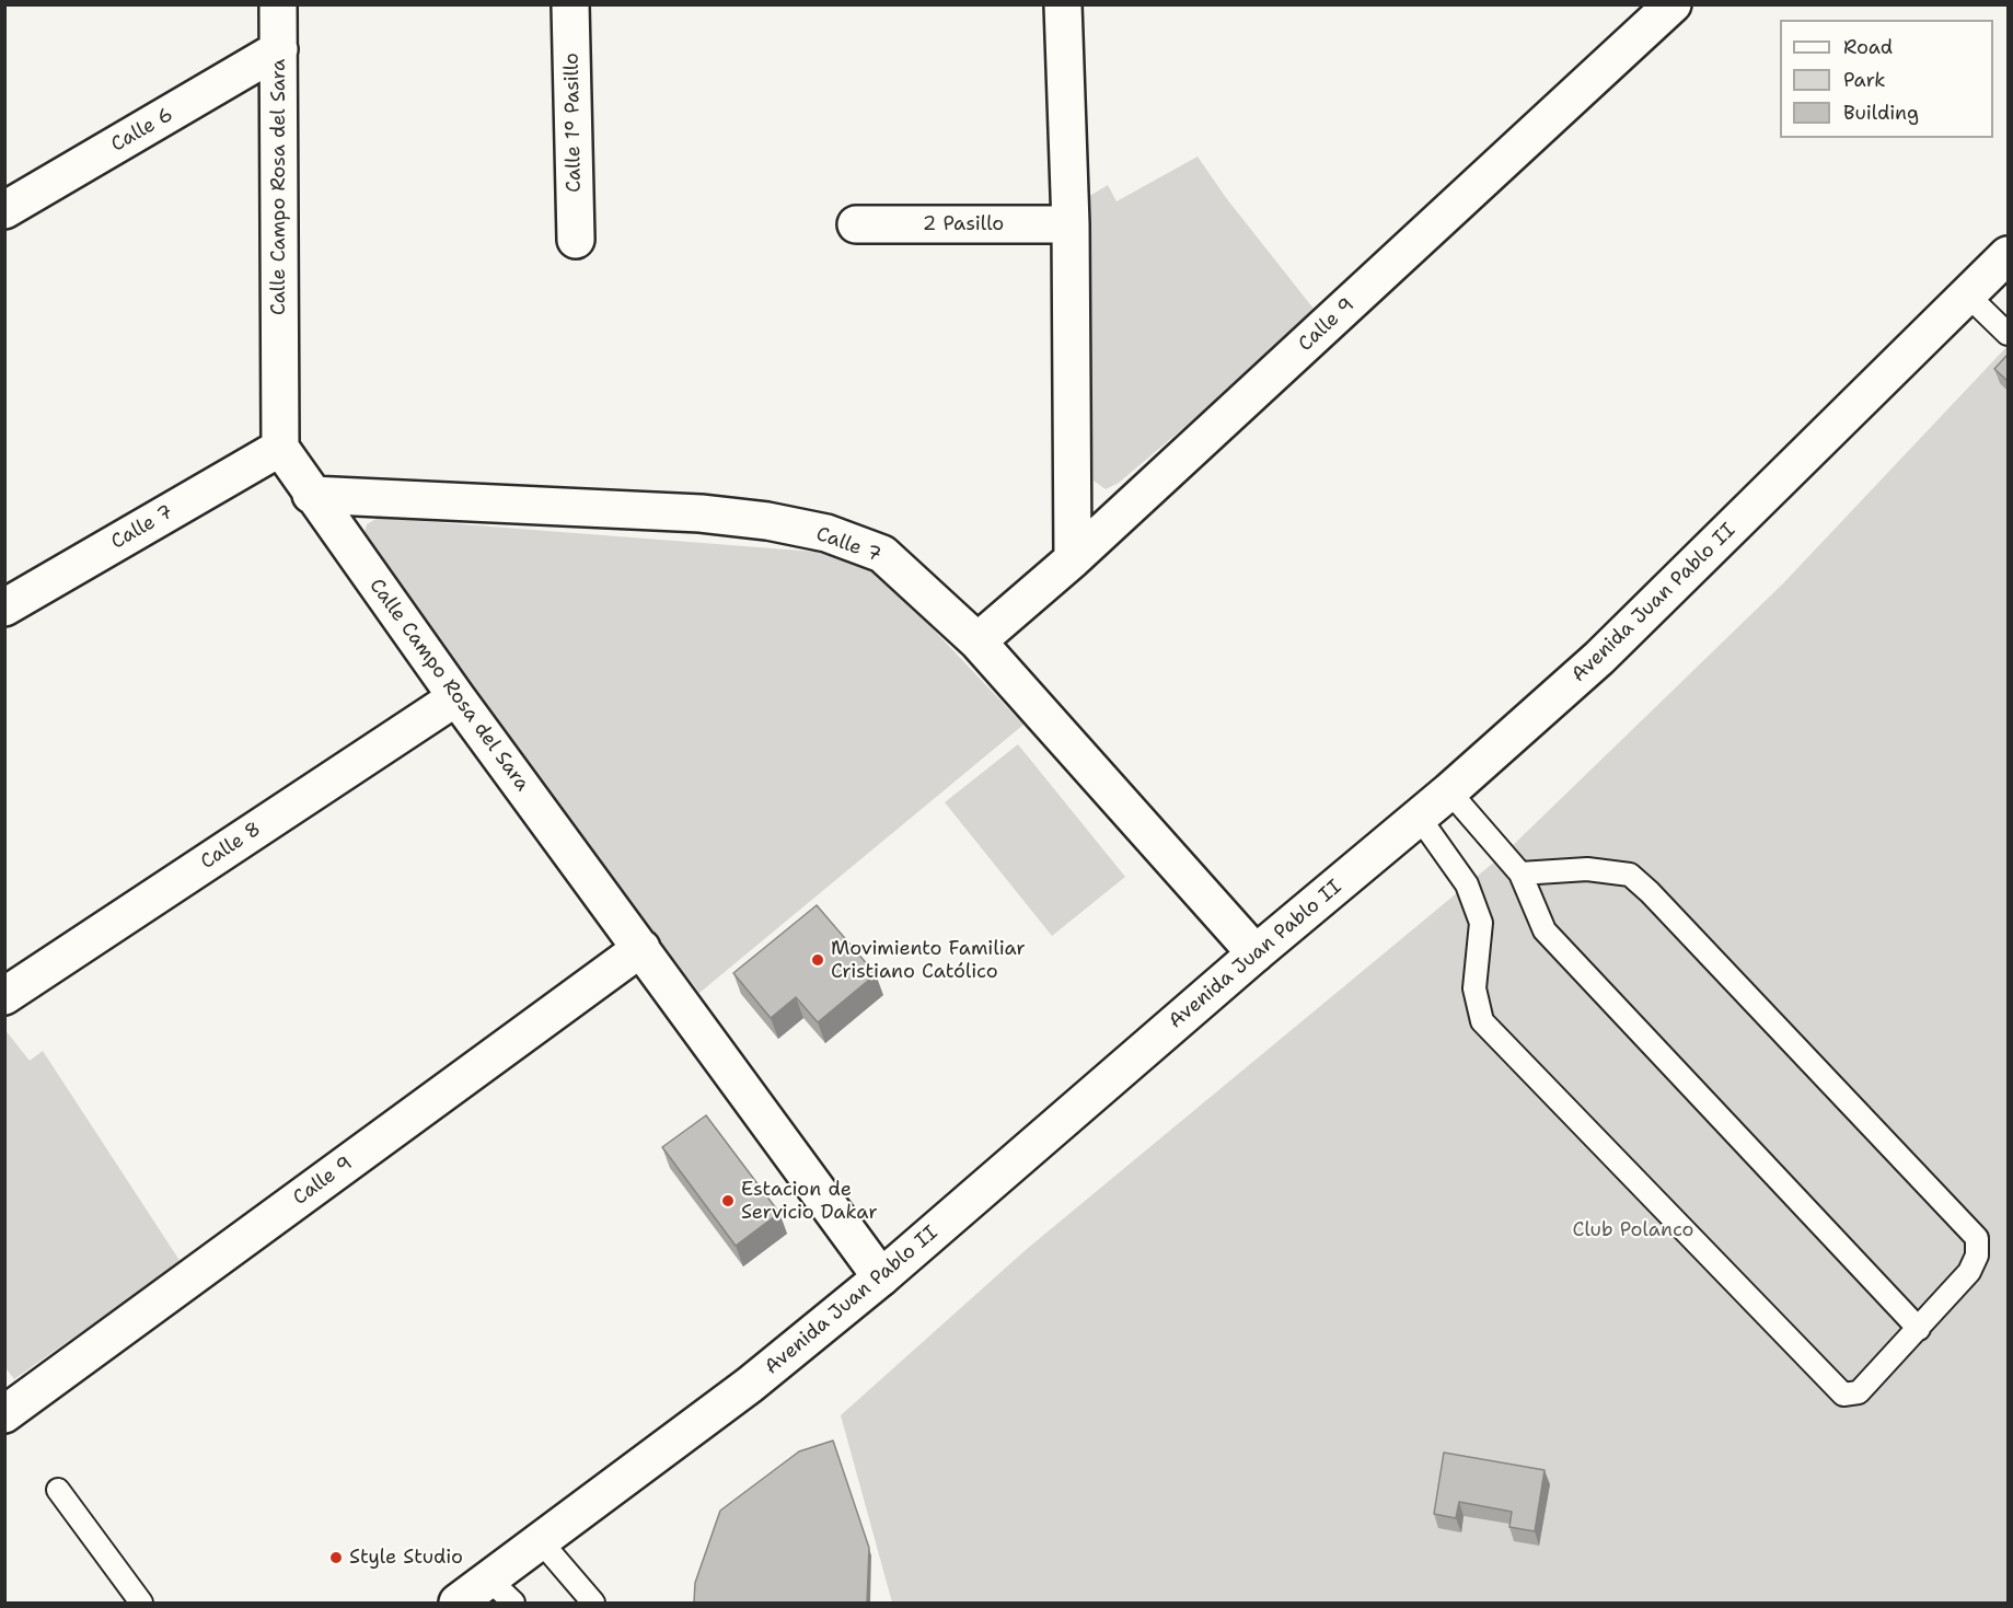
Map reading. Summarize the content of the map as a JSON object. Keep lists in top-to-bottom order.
{
  "streets": {
    "street": [
      "Calle 1º Pasillo",
      "Calle 6",
      "Calle Campo Rosa del Sara",
      "2 Pasillo",
      "Calle 9",
      "Calle 7",
      "Avenida Juan Pablo II",
      "Calle 8"
    ]
  },
  "crossings": [
    ["Calle 6", "Calle Campo Rosa del Sara"],
    ["Calle Campo Rosa del Sara", "Calle 9"],
    ["Calle Campo Rosa del Sara", "Calle 7"],
    ["Calle Campo Rosa del Sara", "Avenida Juan Pablo II"],
    ["Calle Campo Rosa del Sara", "Calle 8"],
    ["Calle 9", "Calle 7"],
    ["Calle 7", "Avenida Juan Pablo II"]
  ],
  "parks": ["Club Polanco"],
  "places": ["Movimiento Familiar Cristiano Católico", "Estacion de Servicio Dakar", "Style Studio"],
  "legend": ["Road", "Park", "Building"]
}
